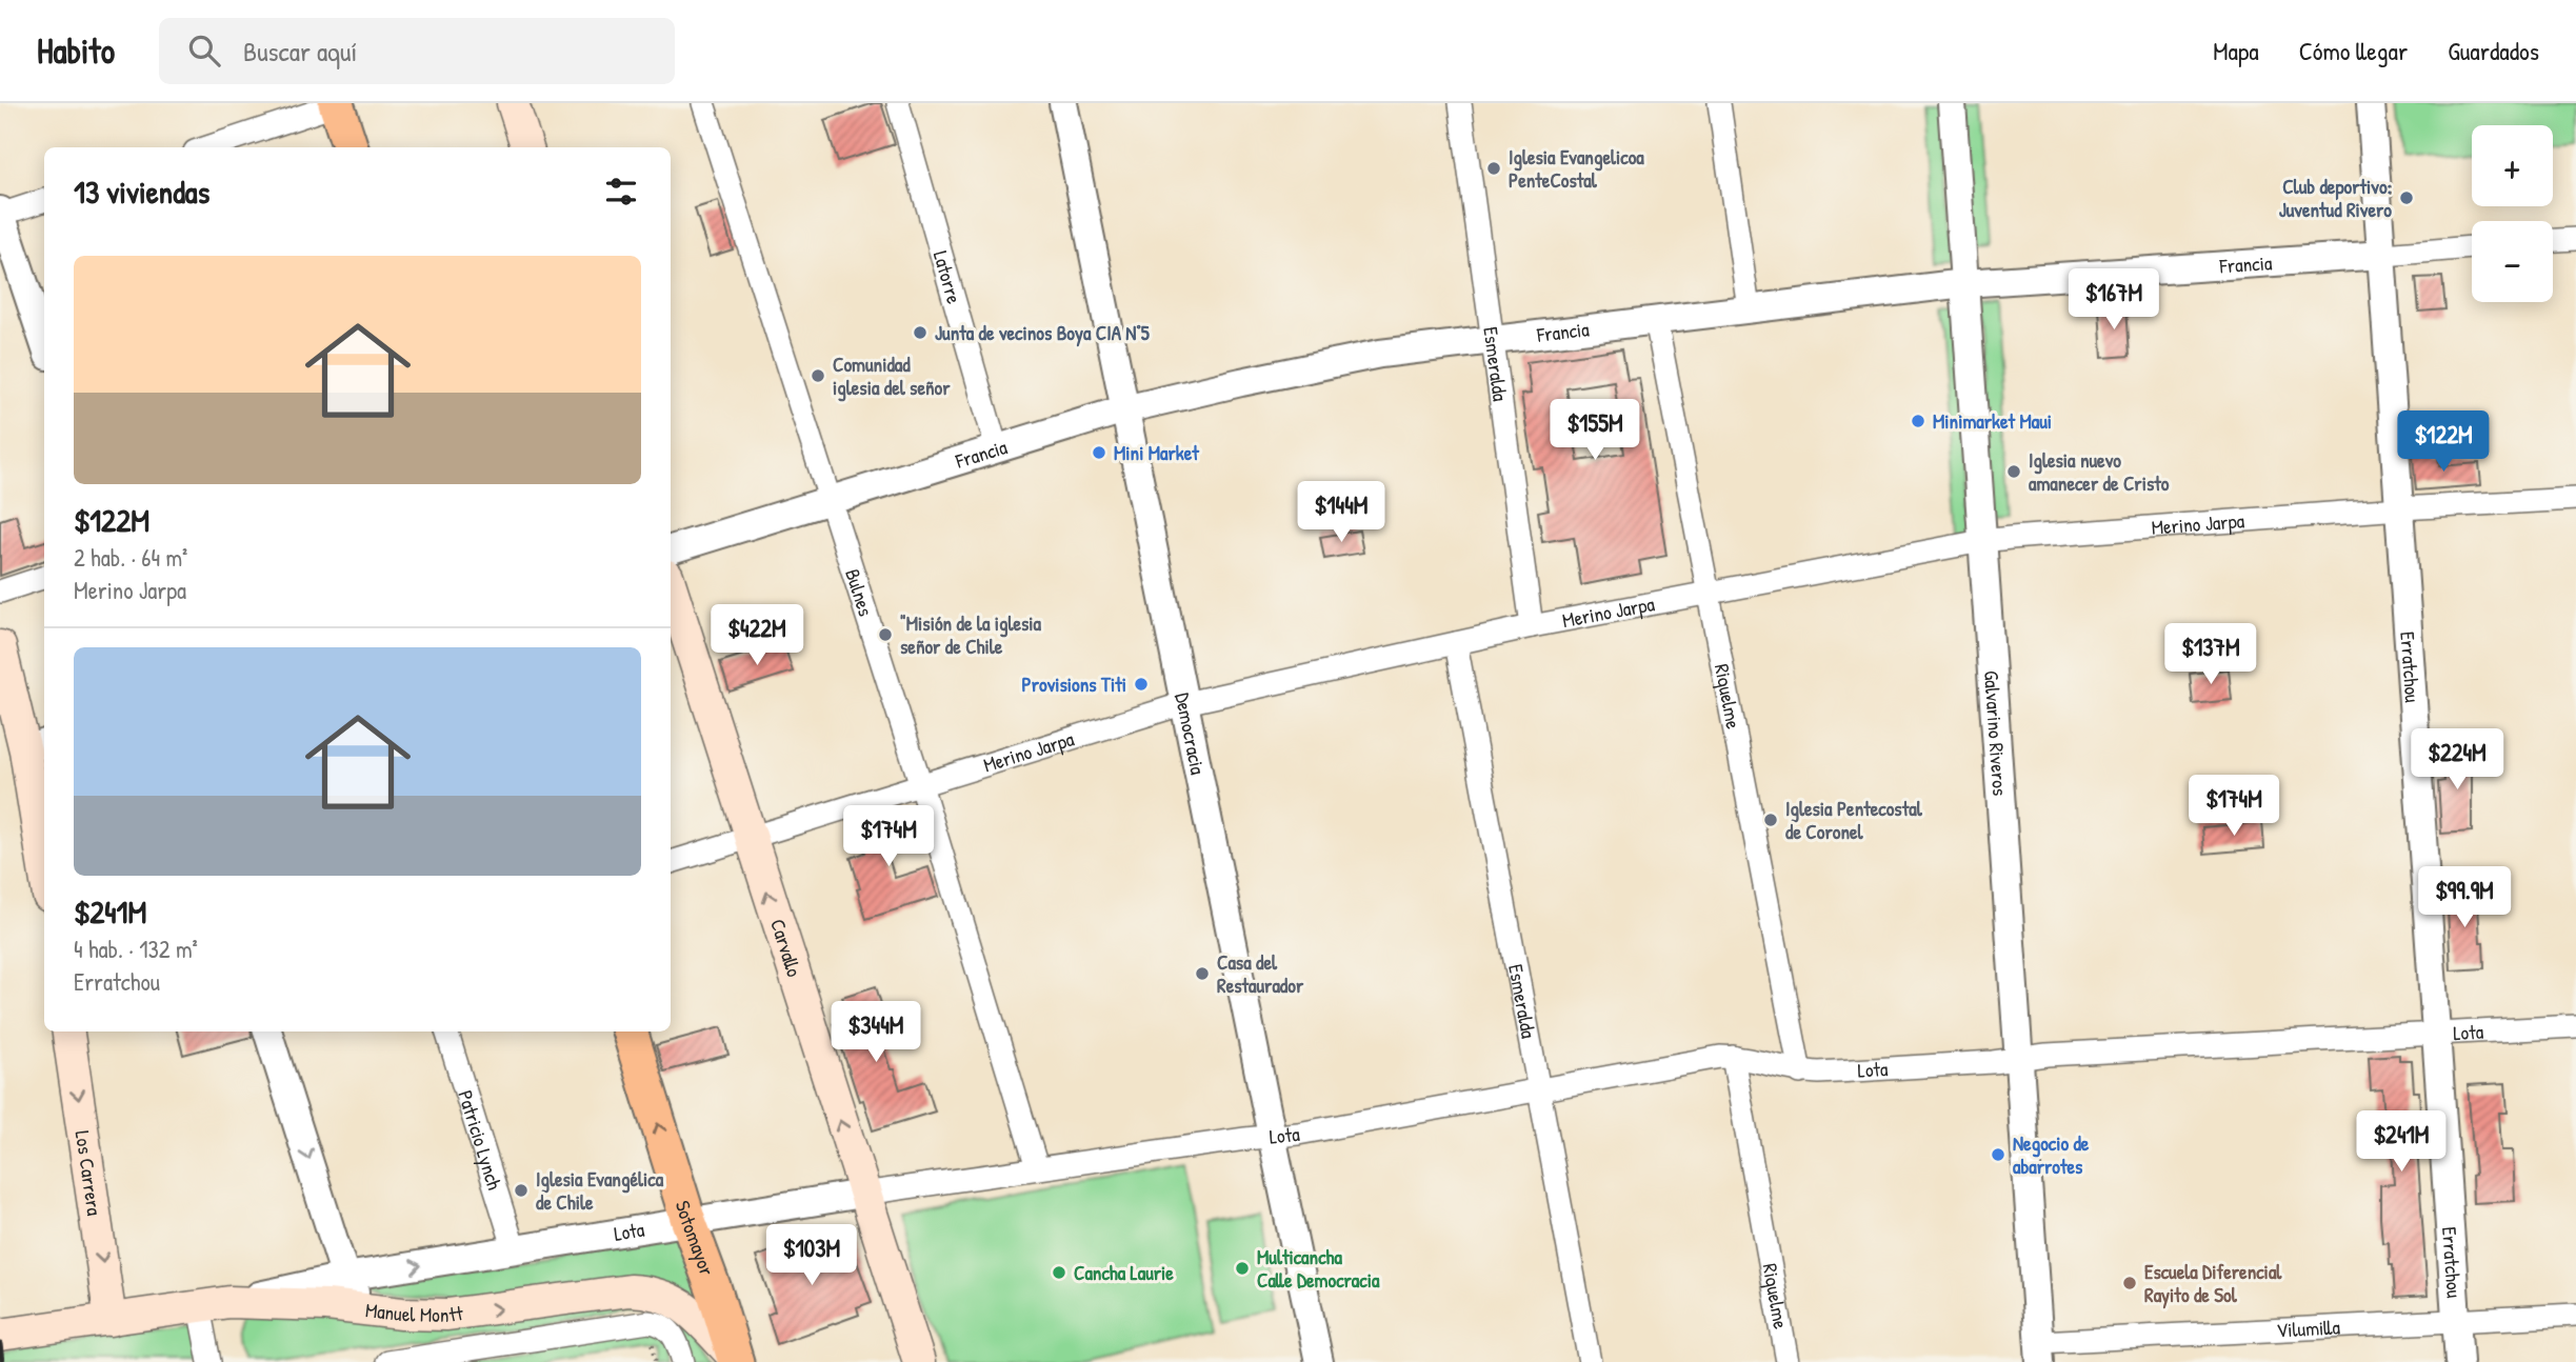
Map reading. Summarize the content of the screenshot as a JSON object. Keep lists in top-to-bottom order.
{
  "streets": {
    "main road": [
      "Carvallo",
      "Lota",
      "Los Carrera",
      "Sotomayor",
      "Manuel Montt"
    ],
    "street": [
      "Francia",
      "Latorre",
      "Esmeralda",
      "Merino Jarpa",
      "Bulnes",
      "Erratchou",
      "Riquelme",
      "Democracia",
      "Galvarino Riveros",
      "Patricio Lynch",
      "Vilumilla"
    ]
  },
  "crossings": [
    ["Francia", "Latorre"],
    ["Francia", "Esmeralda"],
    ["Francia", "Bulnes"],
    ["Francia", "Erratchou"],
    ["Francia", "Riquelme"],
    ["Francia", "Democracia"],
    ["Francia", "Galvarino Riveros"],
    ["Esmeralda", "Merino Jarpa"],
    ["Esmeralda", "Lota"],
    ["Merino Jarpa", "Bulnes"],
    ["Merino Jarpa", "Erratchou"],
    ["Merino Jarpa", "Riquelme"],
    ["Merino Jarpa", "Democracia"],
    ["Merino Jarpa", "Galvarino Riveros"],
    ["Merino Jarpa", "Carvallo"],
    ["Bulnes", "Lota"],
    ["Erratchou", "Lota"],
    ["Erratchou", "Vilumilla"],
    ["Riquelme", "Lota"],
    ["Democracia", "Lota"],
    ["Galvarino Riveros", "Lota"],
    ["Galvarino Riveros", "Vilumilla"],
    ["Carvallo", "Lota"],
    ["Lota", "Patricio Lynch"],
    ["Lota", "Los Carrera"],
    ["Lota", "Sotomayor"],
    ["Lota", "Manuel Montt"],
    ["Sotomayor", "Manuel Montt"]
  ],
  "one_way": [
    "Carvallo",
    "Los Carrera",
    "Sotomayor",
    "Manuel Montt"
  ],
  "places": [
    "Iglesia Evangelicoa PenteCostal",
    "Club deportivo: Juventud Rivero",
    "Junta de vecinos Boya CIA N°5",
    "Comunidad iglesia del señor",
    "Minimarket Maui",
    "Mini Market",
    "Iglesia nuevo amanecer de Cristo",
    "\"Misión de la iglesia señor de Chile",
    "Provisions Titi",
    "Iglesia Pentecostal de Coronel",
    "Casa del Restaurador",
    "Negocio de abarrotes",
    "Iglesia Evangélica de Chile",
    "Multicancha Calle Democracia",
    "Cancha Laurie",
    "Escuela Diferencial Rayito de Sol"
  ],
  "page": {
    "header": "Habito",
    "search": "Buscar aquí",
    "nav": ["Mapa", "Cómo llegar", "Guardados"],
    "map_buttons": ["+", "−"],
    "heading": "13 viviendas",
    "list": [
      {
        "name": "$122M",
        "note": "2 hab. · 64 m² · Merino Jarpa"
      },
      {
        "name": "$241M",
        "note": "4 hab. · 132 m² · Erratchou"
      }
    ],
    "price": [
      "$167M",
      "$155M",
      "$122M",
      "$144M",
      "$422M",
      "$137M",
      "$224M",
      "$174M",
      "$174M",
      "$99.9M",
      "$344M",
      "$241M",
      "$103M"
    ]
  }
}
